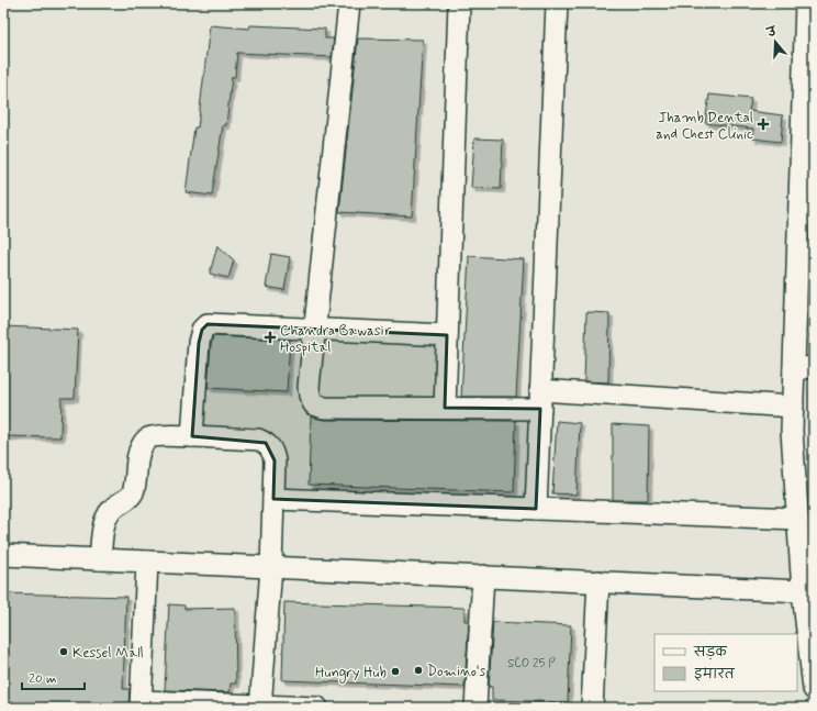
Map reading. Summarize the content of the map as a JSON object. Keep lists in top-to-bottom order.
{
  "places": {
    "health": ["Jhamb Dental and Chest Clinic", "Chandra Bawasir Hospital"],
    "other": ["Kessel Mall", "Domino's", "Hungry Hub"]
  },
  "house_numbers": ["SCO 25 P"],
  "legend": ["सड़क", "इमारत"],
  "scale_bar": "20 m",
  "north": "top"
}
